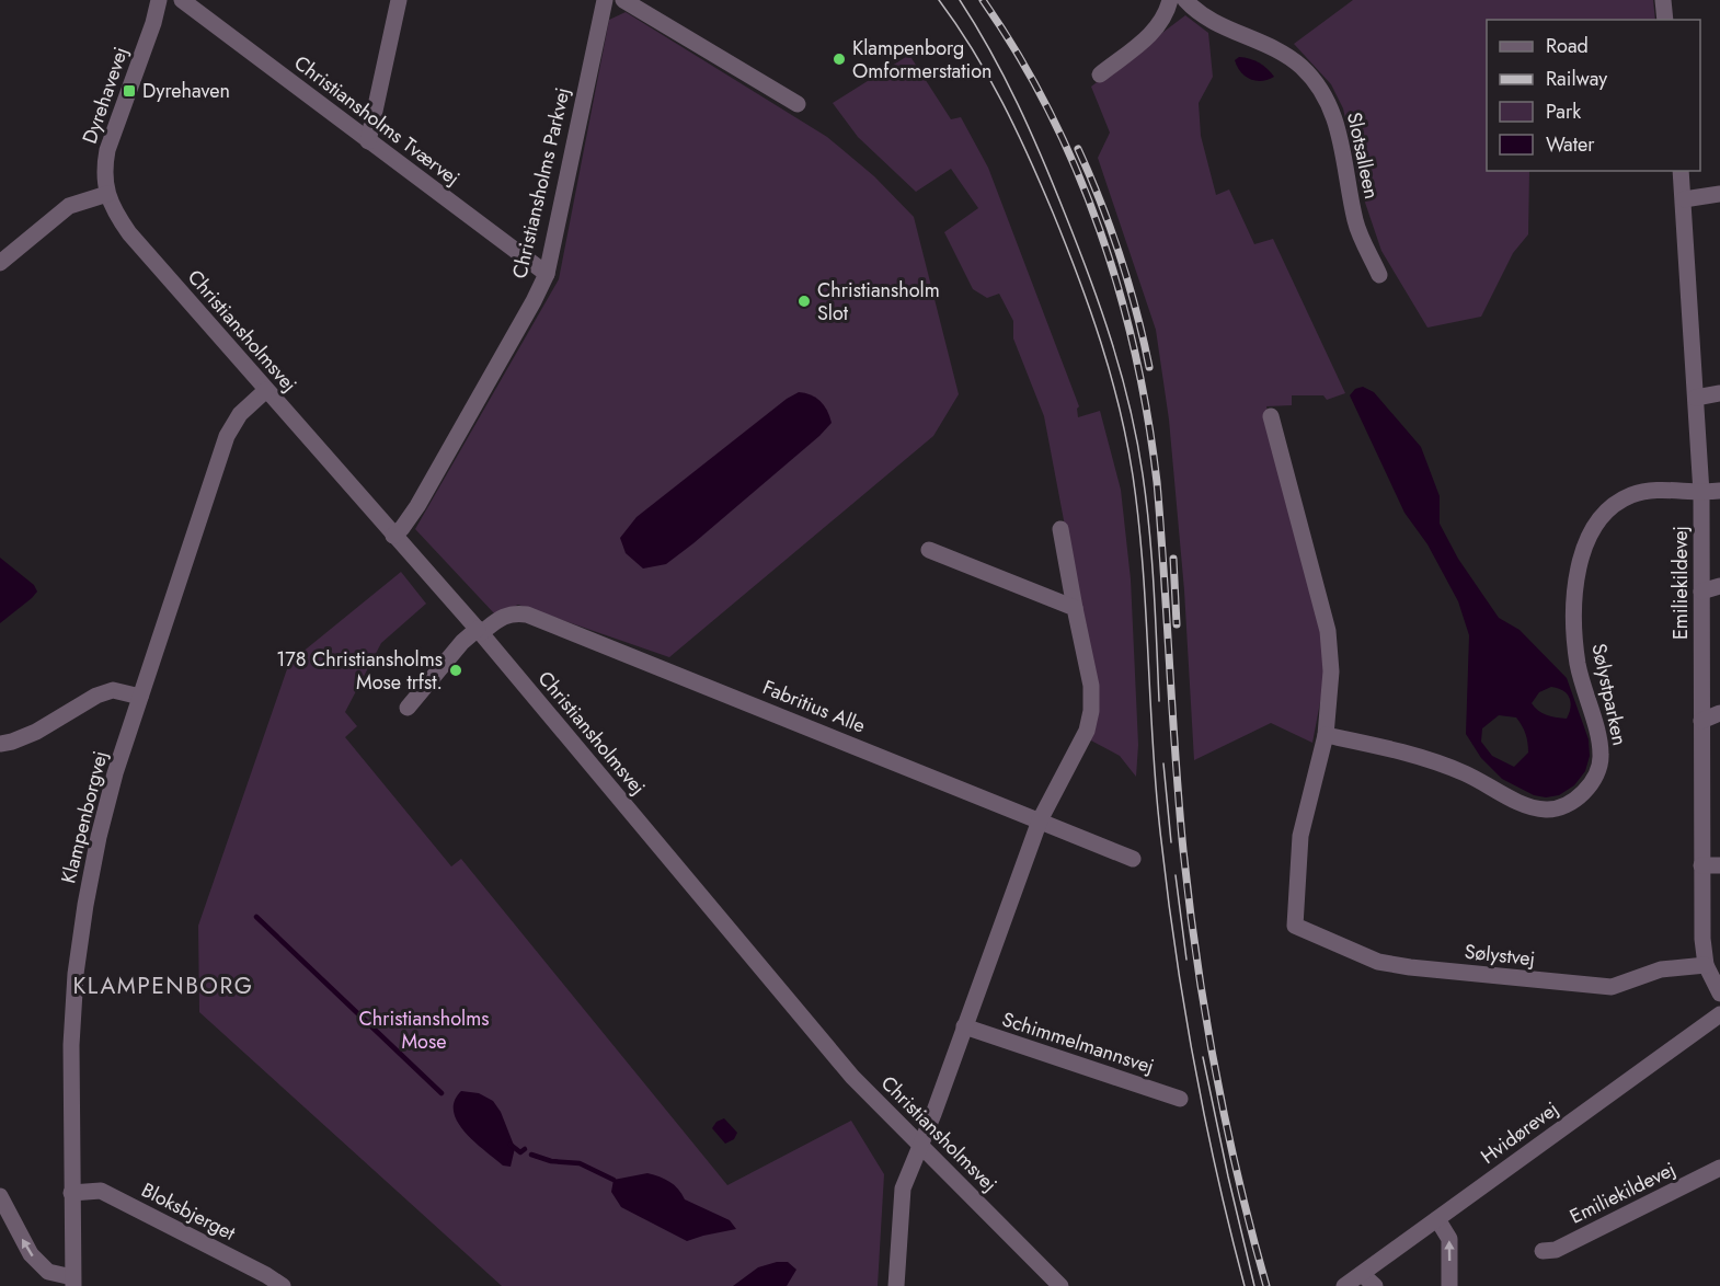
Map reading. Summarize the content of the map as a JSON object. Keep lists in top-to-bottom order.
{
  "streets": {
    "street": [
      "Dyrehavevej",
      "Christiansholms Tværvej",
      "Slotsalleen",
      "Christiansholms Parkvej",
      "Christiansholmsvej",
      "Emiliekildevej",
      "Sølystparken",
      "Fabritius Alle",
      "Klampenborgvej",
      "Sølystvej",
      "Schimmelmannsvej",
      "Hvidørevej",
      "Bloksbjerget"
    ]
  },
  "crossings": [
    ["Dyrehavevej", "Christiansholmsvej"],
    ["Christiansholms Tværvej", "Christiansholms Parkvej"],
    ["Christiansholms Parkvej", "Christiansholmsvej"],
    ["Christiansholmsvej", "Fabritius Alle"],
    ["Christiansholmsvej", "Klampenborgvej"],
    ["Emiliekildevej", "Sølystparken"],
    ["Emiliekildevej", "Sølystvej"],
    ["Sølystparken", "Sølystvej"],
    ["Klampenborgvej", "Bloksbjerget"]
  ],
  "districts": ["KLAMPENBORG"],
  "parks": ["Christiansholms Mose"],
  "places": {
    "other": ["Klampenborg Omformerstation", "Christiansholm Slot", "178 Christiansholms Mose trfst."],
    "transit": ["Dyrehaven"]
  },
  "legend": [
    "Road",
    "Railway",
    "Park",
    "Water"
  ]
}
